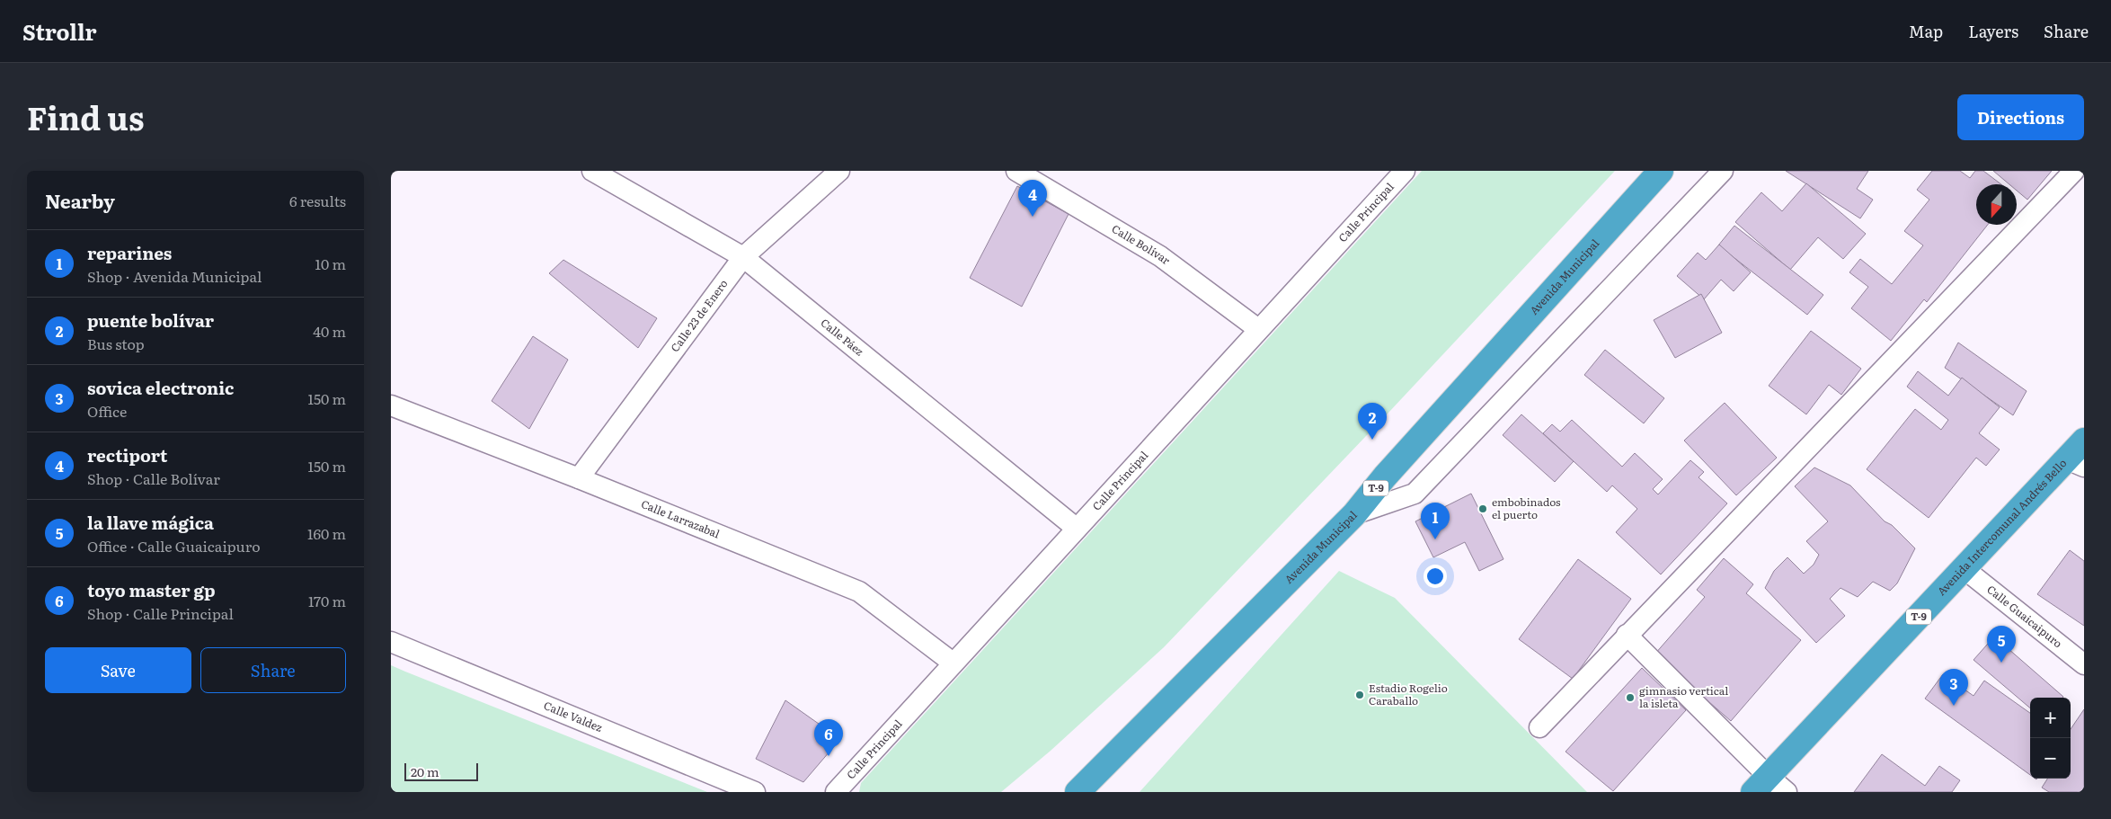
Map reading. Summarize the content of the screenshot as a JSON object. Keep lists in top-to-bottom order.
{
  "streets": {
    "highway": ["Avenida Municipal", "T-9", "Avenida Intercomunal Andrés Bello"],
    "street": [
      "Calle Principal",
      "Calle Bolívar",
      "Calle 23 de Enero",
      "Calle Páez",
      "Calle Larrazabal",
      "Calle Guaicaipuro",
      "Calle Valdez"
    ]
  },
  "crossings": [
    ["Calle Principal", "Calle Bolívar"],
    ["Calle Principal", "Calle Páez"],
    ["Calle Principal", "Calle Larrazabal"],
    ["Calle 23 de Enero", "Calle Páez"],
    ["Calle 23 de Enero", "Calle Larrazabal"],
    ["Avenida Intercomunal Andrés Bello", "Calle Guaicaipuro"]
  ],
  "places": ["embobinados el puerto", "Estadio Rogelio Caraballo", "gimnasio vertical la isleta"],
  "scale_bar": "20 m",
  "north": "bottom",
  "page": {
    "header": "Strollr",
    "nav": ["Map", "Layers", "Share"],
    "title": "Find us",
    "buttons": [
      "Directions",
      ["Save", "Share"]
    ],
    "heading": ["Nearby", "6 results"],
    "pins": [
      "4",
      "2",
      "1",
      "5",
      "3",
      "6"
    ],
    "list": [
      {
        "mark": "1",
        "name": "reparines",
        "note": "Shop · Avenida Municipal",
        "value": "10 m"
      },
      {
        "mark": "2",
        "name": "puente bolívar",
        "note": "Bus stop",
        "value": "40 m"
      },
      {
        "mark": "3",
        "name": "sovica electronic",
        "note": "Office",
        "value": "150 m"
      },
      {
        "mark": "4",
        "name": "rectiport",
        "note": "Shop · Calle Bolívar",
        "value": "150 m"
      },
      {
        "mark": "5",
        "name": "la llave mágica",
        "note": "Office · Calle Guaicaipuro",
        "value": "160 m"
      },
      {
        "mark": "6",
        "name": "toyo master gp",
        "note": "Shop · Calle Principal",
        "value": "170 m"
      }
    ],
    "map_buttons": ["+", "−"],
    "scale": "20 m"
  }
}
